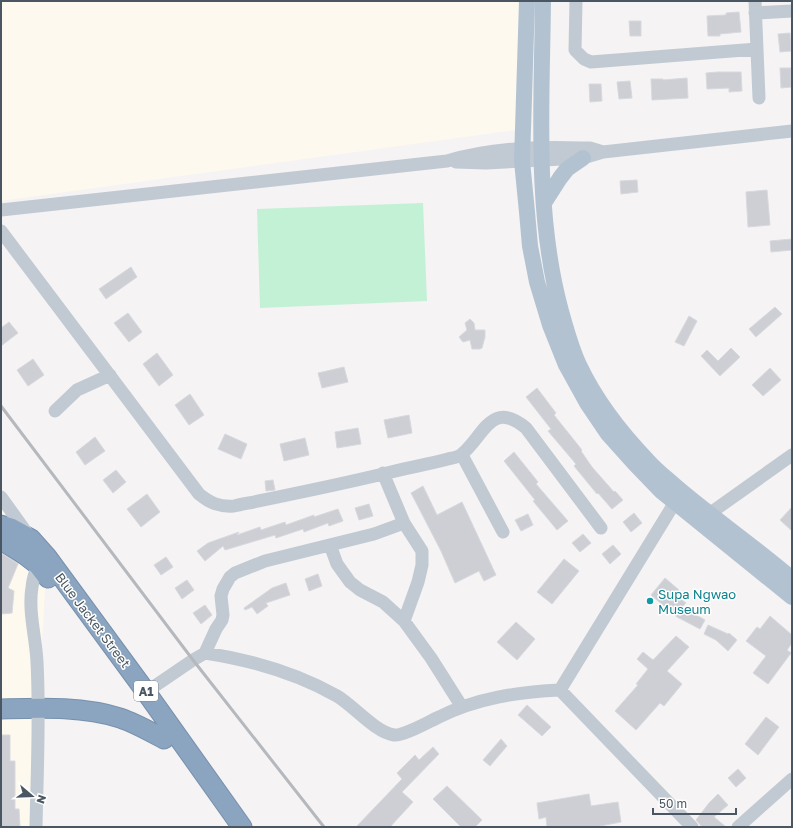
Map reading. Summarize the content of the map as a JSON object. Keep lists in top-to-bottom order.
{
  "streets": {
    "highway": ["Blue Jacket Street", "A1"]
  },
  "crossings": [
    ["Blue Jacket Street", "A1"]
  ],
  "places": ["Supa Ngwao Museum"],
  "scale_bar": "50 m",
  "north": "right"
}
